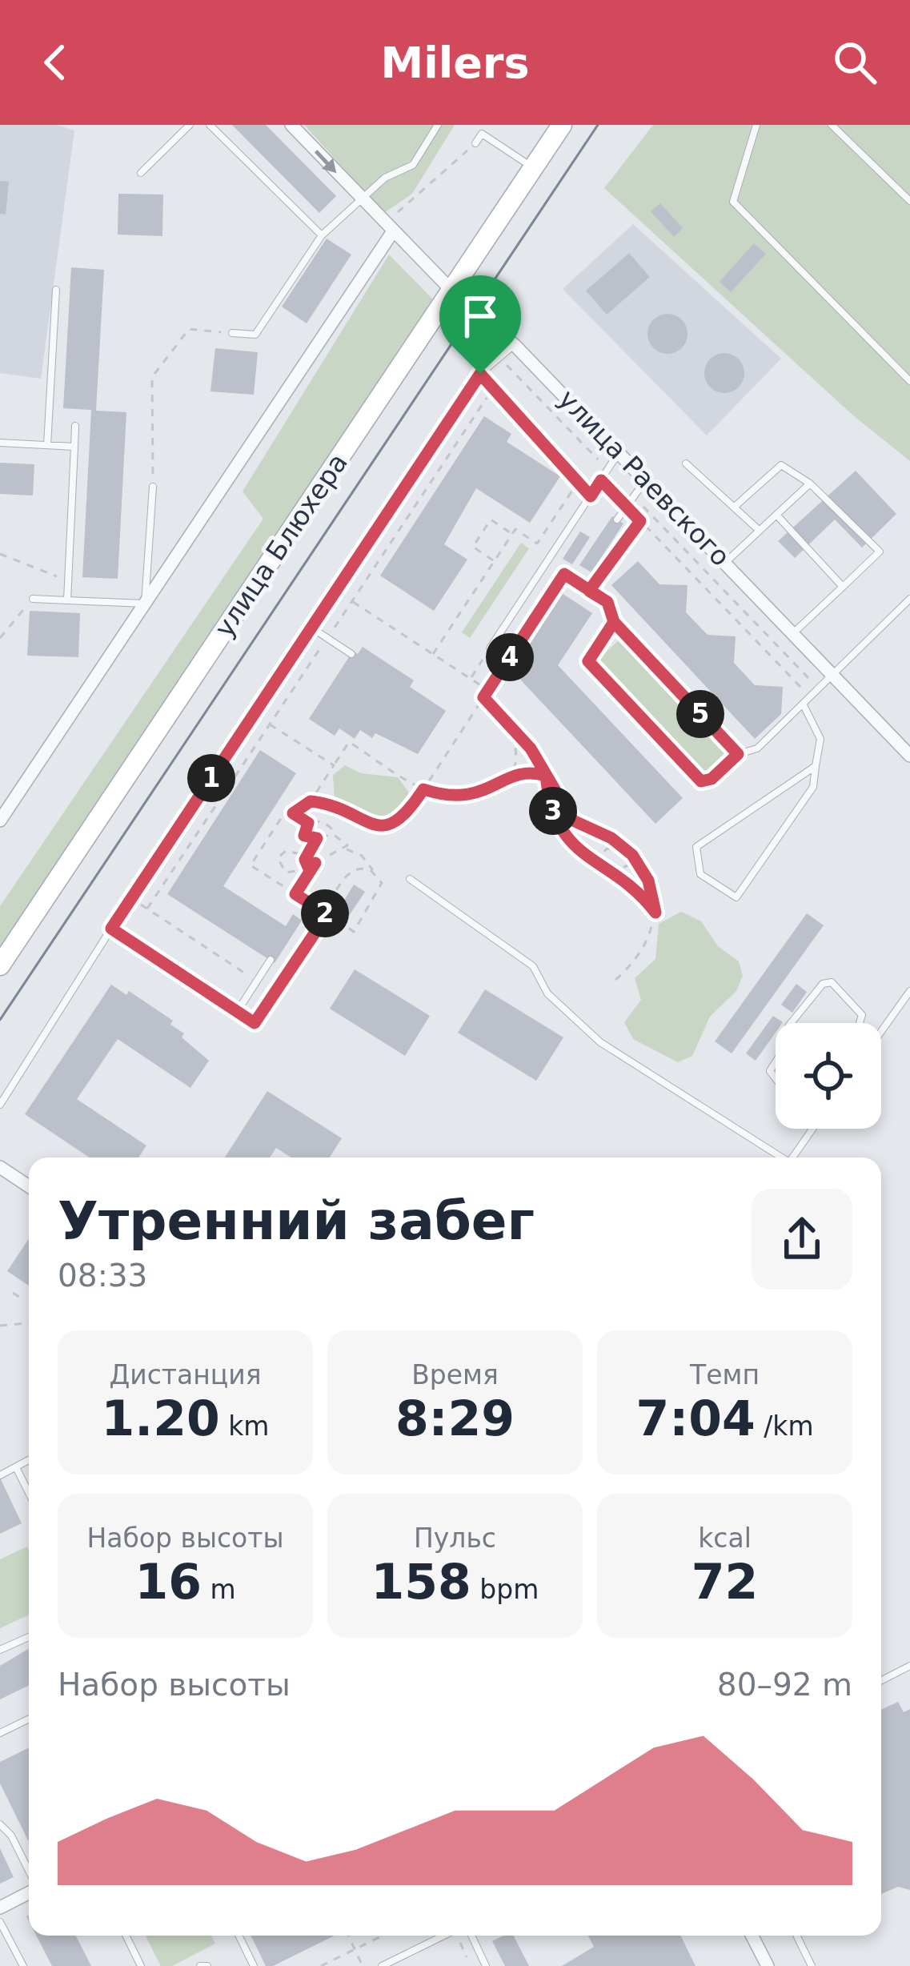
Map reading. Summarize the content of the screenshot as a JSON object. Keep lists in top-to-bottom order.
{
  "streets": {
    "main road": ["улица Блюхера"],
    "street": ["улица Раевского"]
  },
  "crossings": [
    ["улица Раевского", "улица Блюхера"]
  ],
  "page": {
    "header": "Milers",
    "pins": [
      "4",
      "5",
      "1",
      "3",
      "2"
    ],
    "heading": ["Утренний забег", "08:33"],
    "stats": [
      ["Дистанция", "1.20 km"],
      ["Время", "8:29"],
      ["Темп", "7:04 /km"],
      ["Набор высоты", "16 m"],
      ["Пульс", "158 bpm"],
      ["kcal", "72"]
    ],
    "chart": ["Набор высоты", "80–92 m"]
  }
}
